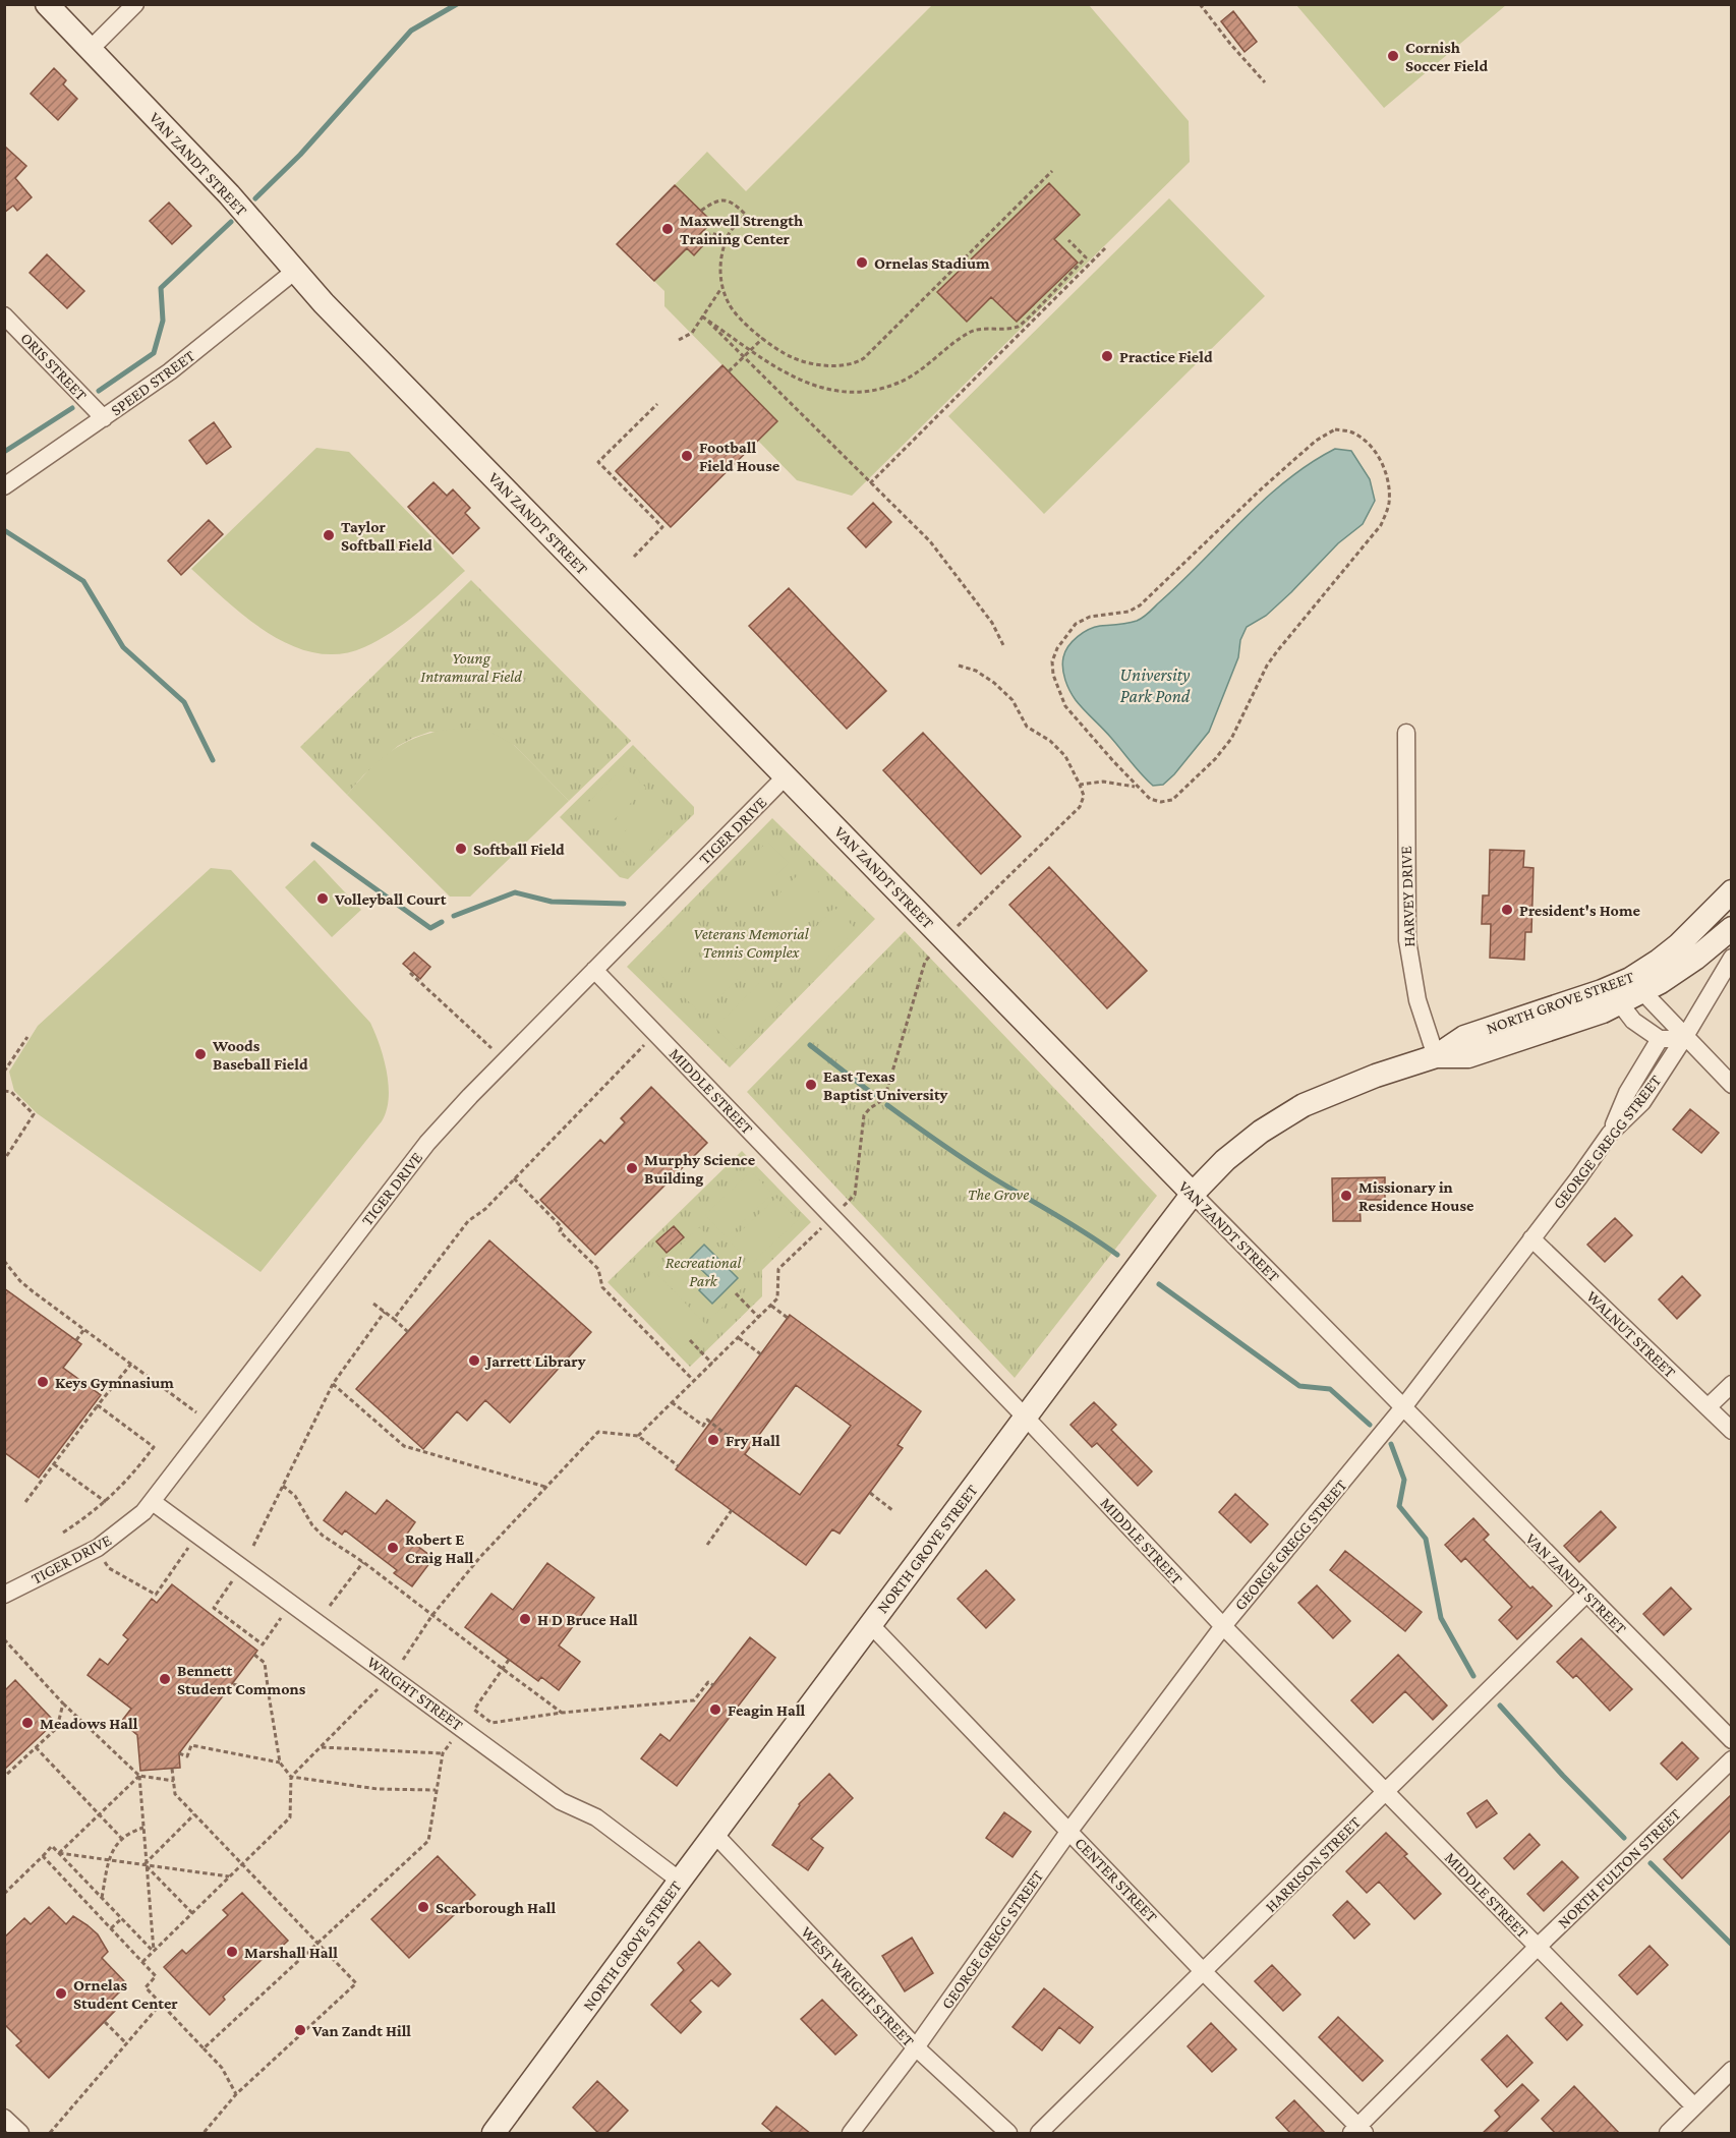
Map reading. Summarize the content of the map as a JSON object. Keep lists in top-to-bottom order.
{
  "streets": {
    "main road": ["VAN ZANDT STREET", "NORTH GROVE STREET"],
    "street": [
      "ORIS STREET",
      "SPEED STREET",
      "TIGER DRIVE",
      "HARVEY DRIVE",
      "MIDDLE STREET",
      "GEORGE GREGG STREET",
      "WALNUT STREET",
      "WRIGHT STREET",
      "HARRISON STREET",
      "NORTH FULTON STREET",
      "CENTER STREET",
      "WEST WRIGHT STREET"
    ]
  },
  "crossings": [
    ["VAN ZANDT STREET", "SPEED STREET"],
    ["VAN ZANDT STREET", "TIGER DRIVE"],
    ["VAN ZANDT STREET", "NORTH GROVE STREET"],
    ["VAN ZANDT STREET", "GEORGE GREGG STREET"],
    ["VAN ZANDT STREET", "HARRISON STREET"],
    ["ORIS STREET", "SPEED STREET"],
    ["TIGER DRIVE", "MIDDLE STREET"],
    ["TIGER DRIVE", "WRIGHT STREET"],
    ["HARVEY DRIVE", "NORTH GROVE STREET"],
    ["NORTH GROVE STREET", "MIDDLE STREET"],
    ["NORTH GROVE STREET", "WRIGHT STREET"],
    ["NORTH GROVE STREET", "CENTER STREET"],
    ["NORTH GROVE STREET", "WEST WRIGHT STREET"],
    ["MIDDLE STREET", "GEORGE GREGG STREET"],
    ["MIDDLE STREET", "HARRISON STREET"],
    ["MIDDLE STREET", "NORTH FULTON STREET"],
    ["GEORGE GREGG STREET", "WALNUT STREET"],
    ["GEORGE GREGG STREET", "CENTER STREET"],
    ["GEORGE GREGG STREET", "WEST WRIGHT STREET"],
    ["HARRISON STREET", "CENTER STREET"],
    ["NORTH FULTON STREET", "CENTER STREET"]
  ],
  "water": ["University Park Pond"],
  "parks": [
    "Young Intramural Field",
    "Veterans Memorial Tennis Complex",
    "The Grove",
    "Recreational Park"
  ],
  "places": [
    "Cornish Soccer Field",
    "Maxwell Strength Training Center",
    "Ornelas Stadium",
    "Practice Field",
    "Football Field House",
    "Taylor Softball Field",
    "Softball Field",
    "Volleyball Court",
    "President's Home",
    "Woods Baseball Field",
    "East Texas Baptist University",
    "Murphy Science Building",
    "Missionary in Residence House",
    "Jarrett Library",
    "Keys Gymnasium",
    "Fry Hall",
    "Robert E Craig Hall",
    "H D Bruce Hall",
    "Bennett Student Commons",
    "Feagin Hall",
    "Meadows Hall",
    "Scarborough Hall",
    "Marshall Hall",
    "Ornelas Student Center",
    "Van Zandt Hill"
  ]
}
